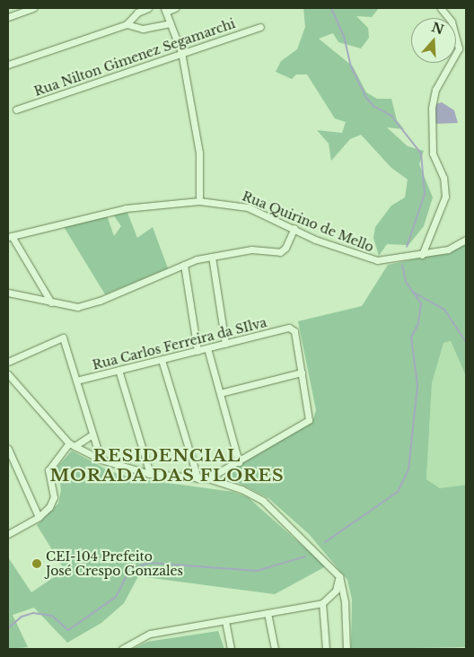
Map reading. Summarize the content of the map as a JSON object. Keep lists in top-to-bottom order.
{
  "streets": {
    "street": ["Rua Nilton Gimenez Segamarchi", "Rua Quirino de Mello", "Rua Carlos Ferreira da SIlva"]
  },
  "districts": ["RESIDENCIAL MORADA DAS FLORES"],
  "places": ["CEI-104 Prefeito José Crespo Gonzales"],
  "north": "top"
}
